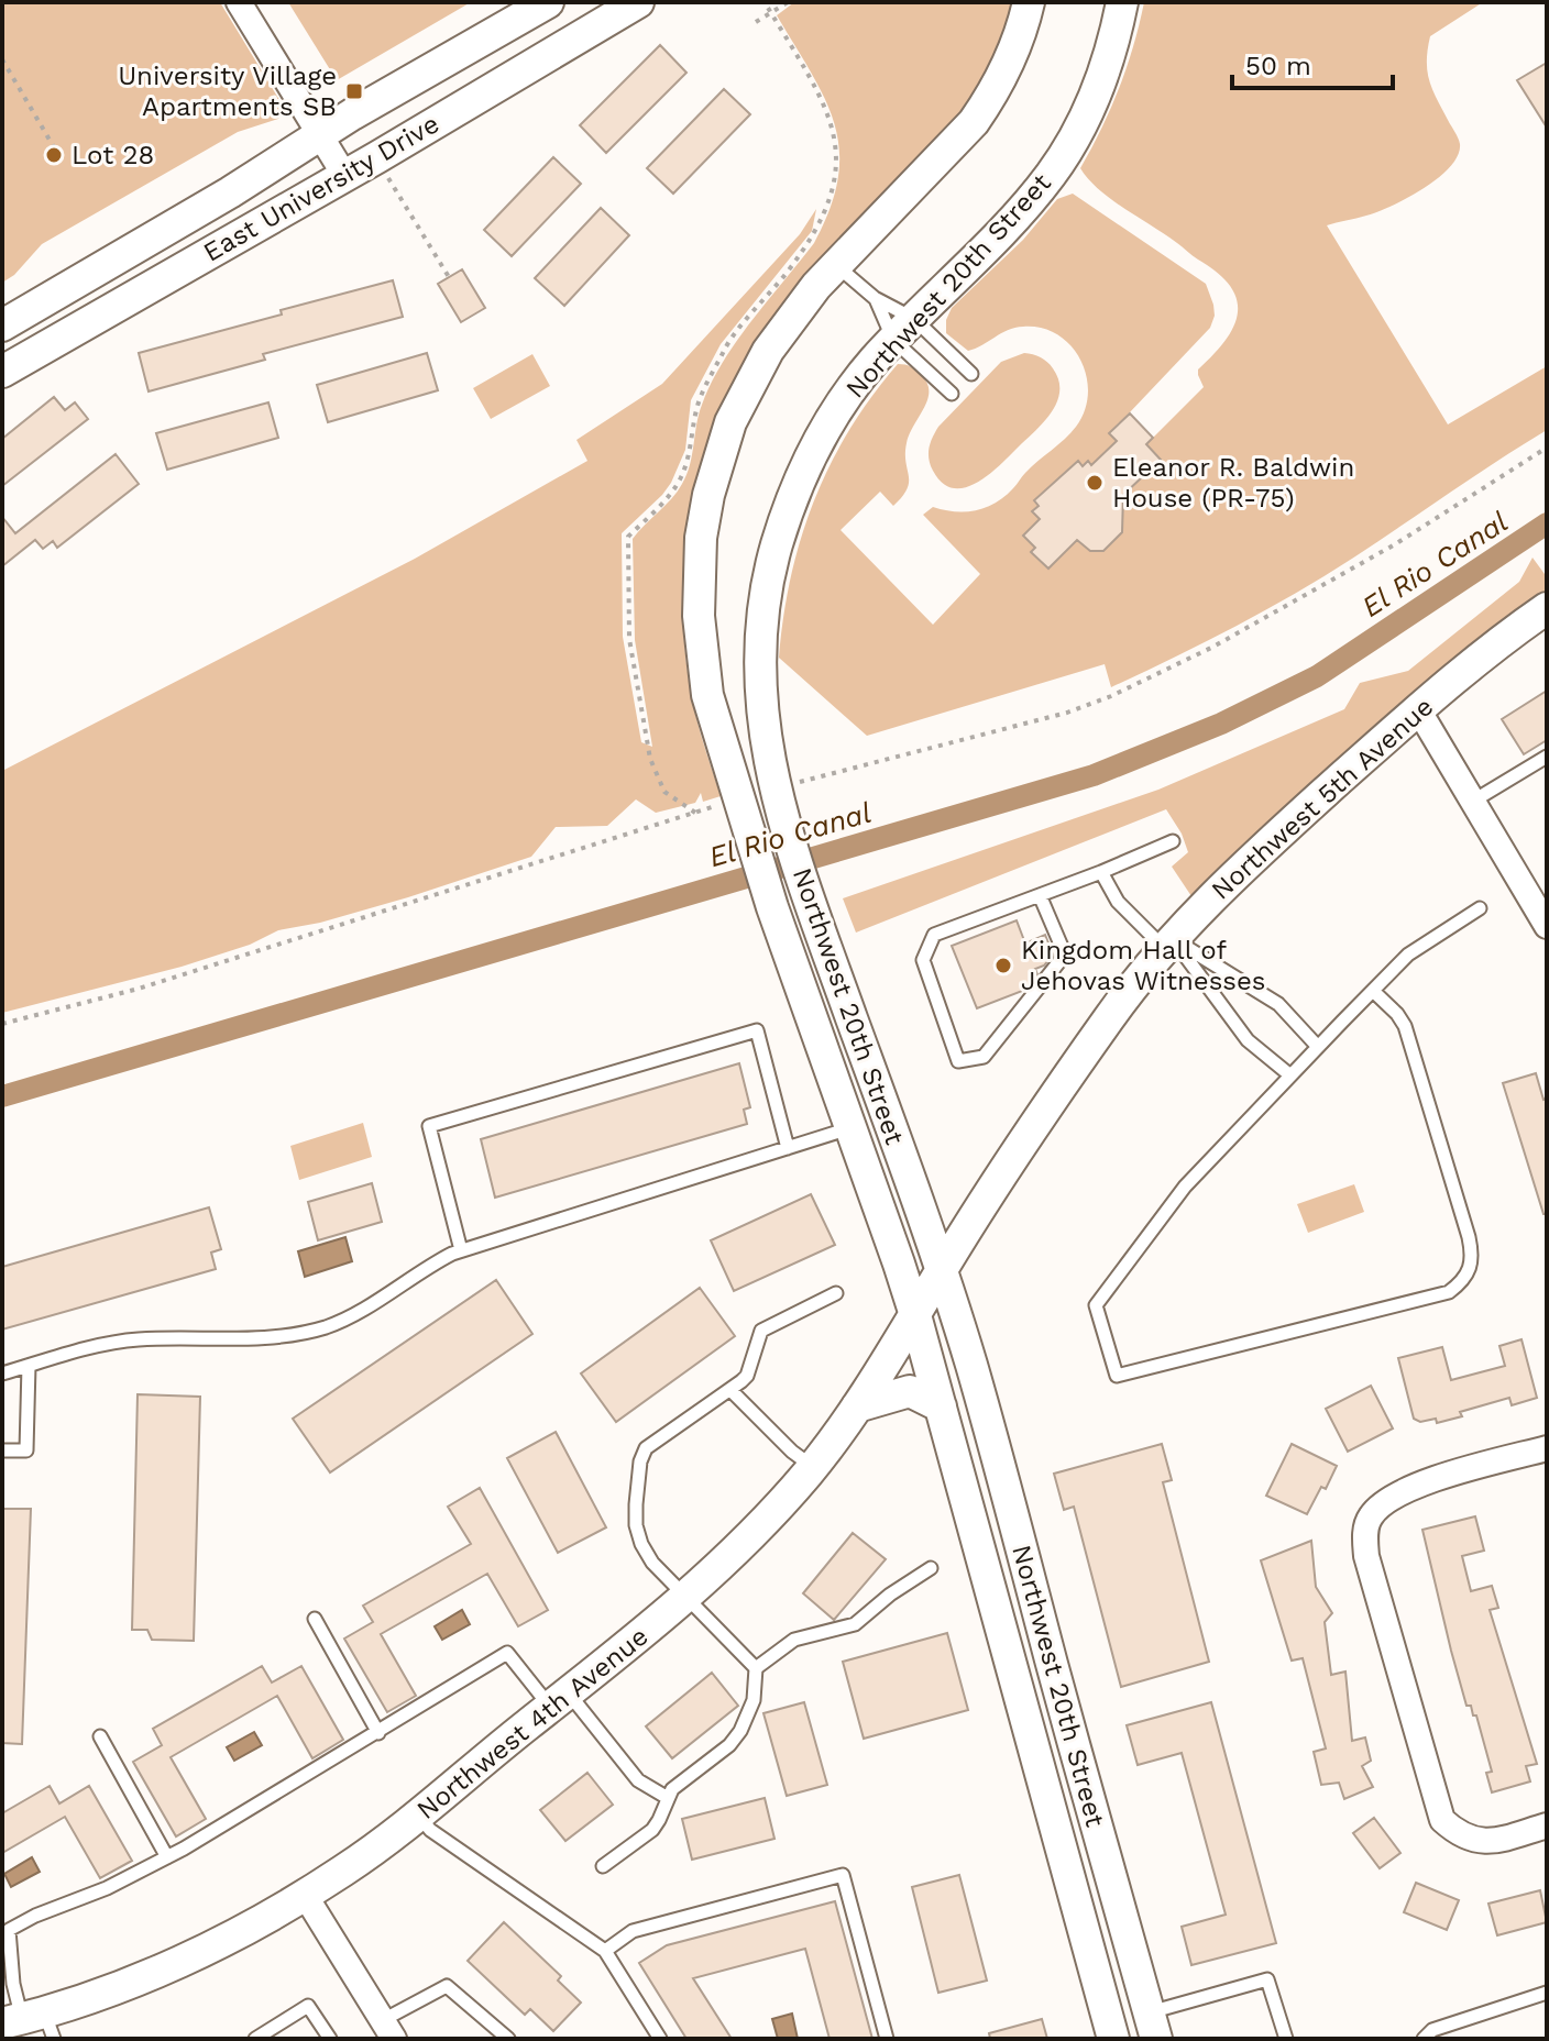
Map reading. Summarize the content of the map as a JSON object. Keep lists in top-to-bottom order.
{
  "streets": {
    "street": [
      "East University Drive",
      "Northwest 20th Street",
      "Northwest 5th Avenue",
      "Northwest 4th Avenue"
    ]
  },
  "crossings": [
    ["Northwest 20th Street", "Northwest 5th Avenue"],
    ["Northwest 20th Street", "Northwest 4th Avenue"],
    ["Northwest 5th Avenue", "Northwest 4th Avenue"]
  ],
  "water": ["El Rio Canal"],
  "places": {
    "transit": ["University Village Apartments SB"],
    "other": ["Lot 28", "Eleanor R. Baldwin House (PR-75)", "Kingdom Hall of Jehovas Witnesses"]
  },
  "scale_bar": "50 m"
}
